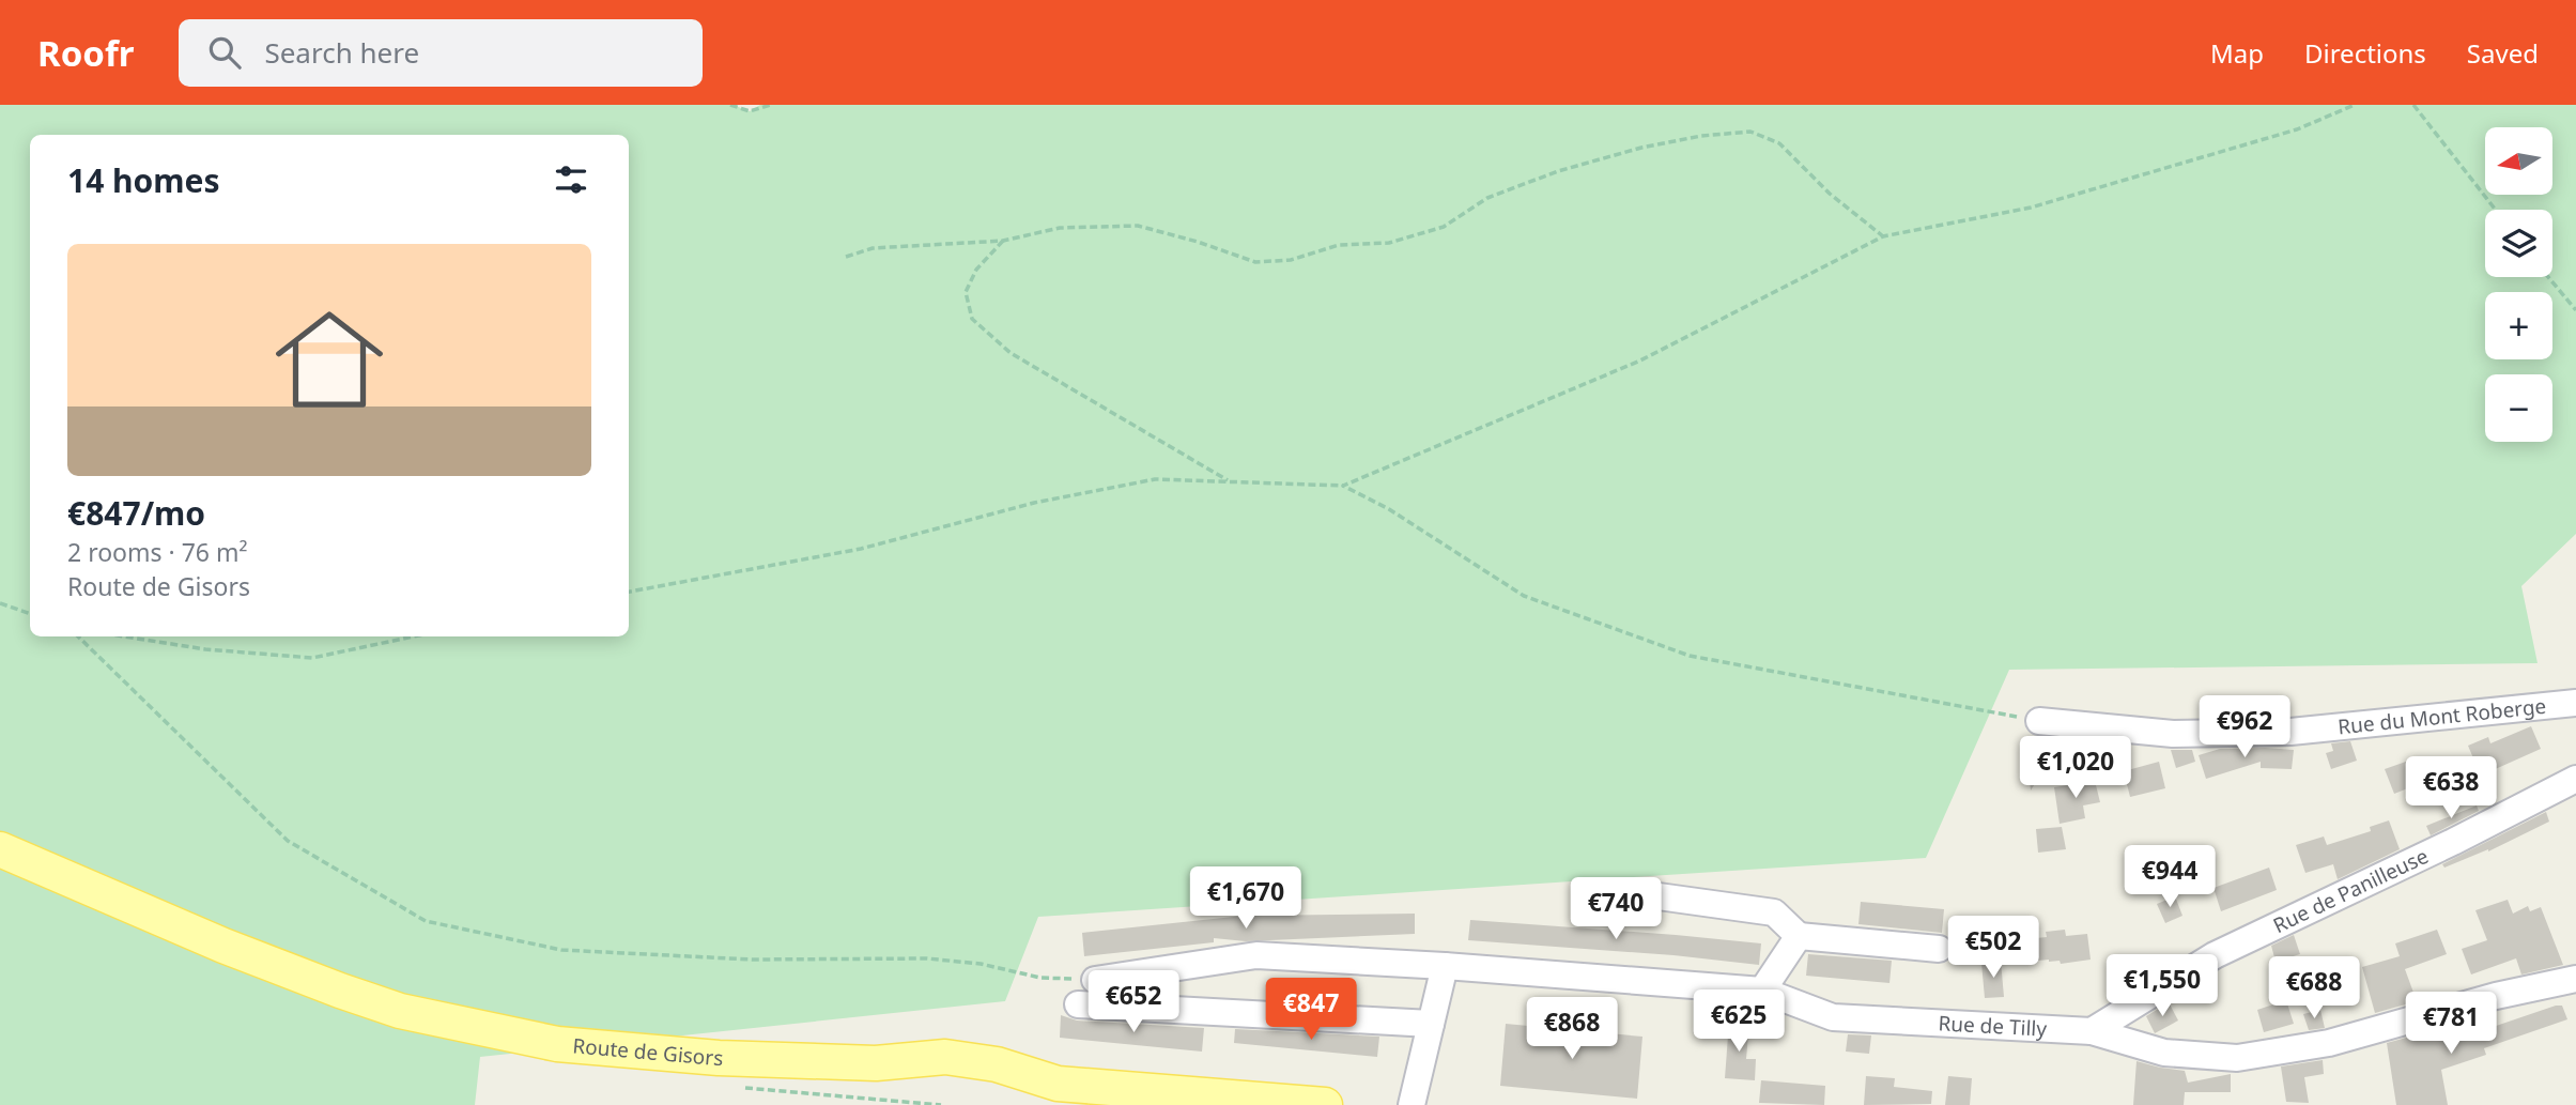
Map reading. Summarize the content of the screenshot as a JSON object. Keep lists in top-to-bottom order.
{
  "streets": {
    "main road": ["Route de Gisors"],
    "street": ["Rue du Mont Roberge", "Rue de Panilleuse", "Rue de Tilly"]
  },
  "crossings": [
    ["Rue de Panilleuse", "Rue de Tilly"]
  ],
  "north": "left",
  "page": {
    "header": "Roofr",
    "search": "Search here",
    "nav": ["Map", "Directions", "Saved"],
    "map_buttons": ["+", "−"],
    "heading": "14 homes",
    "list": [
      {
        "name": "€847/mo",
        "note": "2 rooms · 76 m² · Route de Gisors"
      }
    ],
    "price": [
      "€962",
      "€1,020",
      "€638",
      "€944",
      "€1,670",
      "€740",
      "€502",
      "€1,550",
      "€688",
      "€652",
      "€847",
      "€625",
      "€781",
      "€868"
    ]
  }
}
